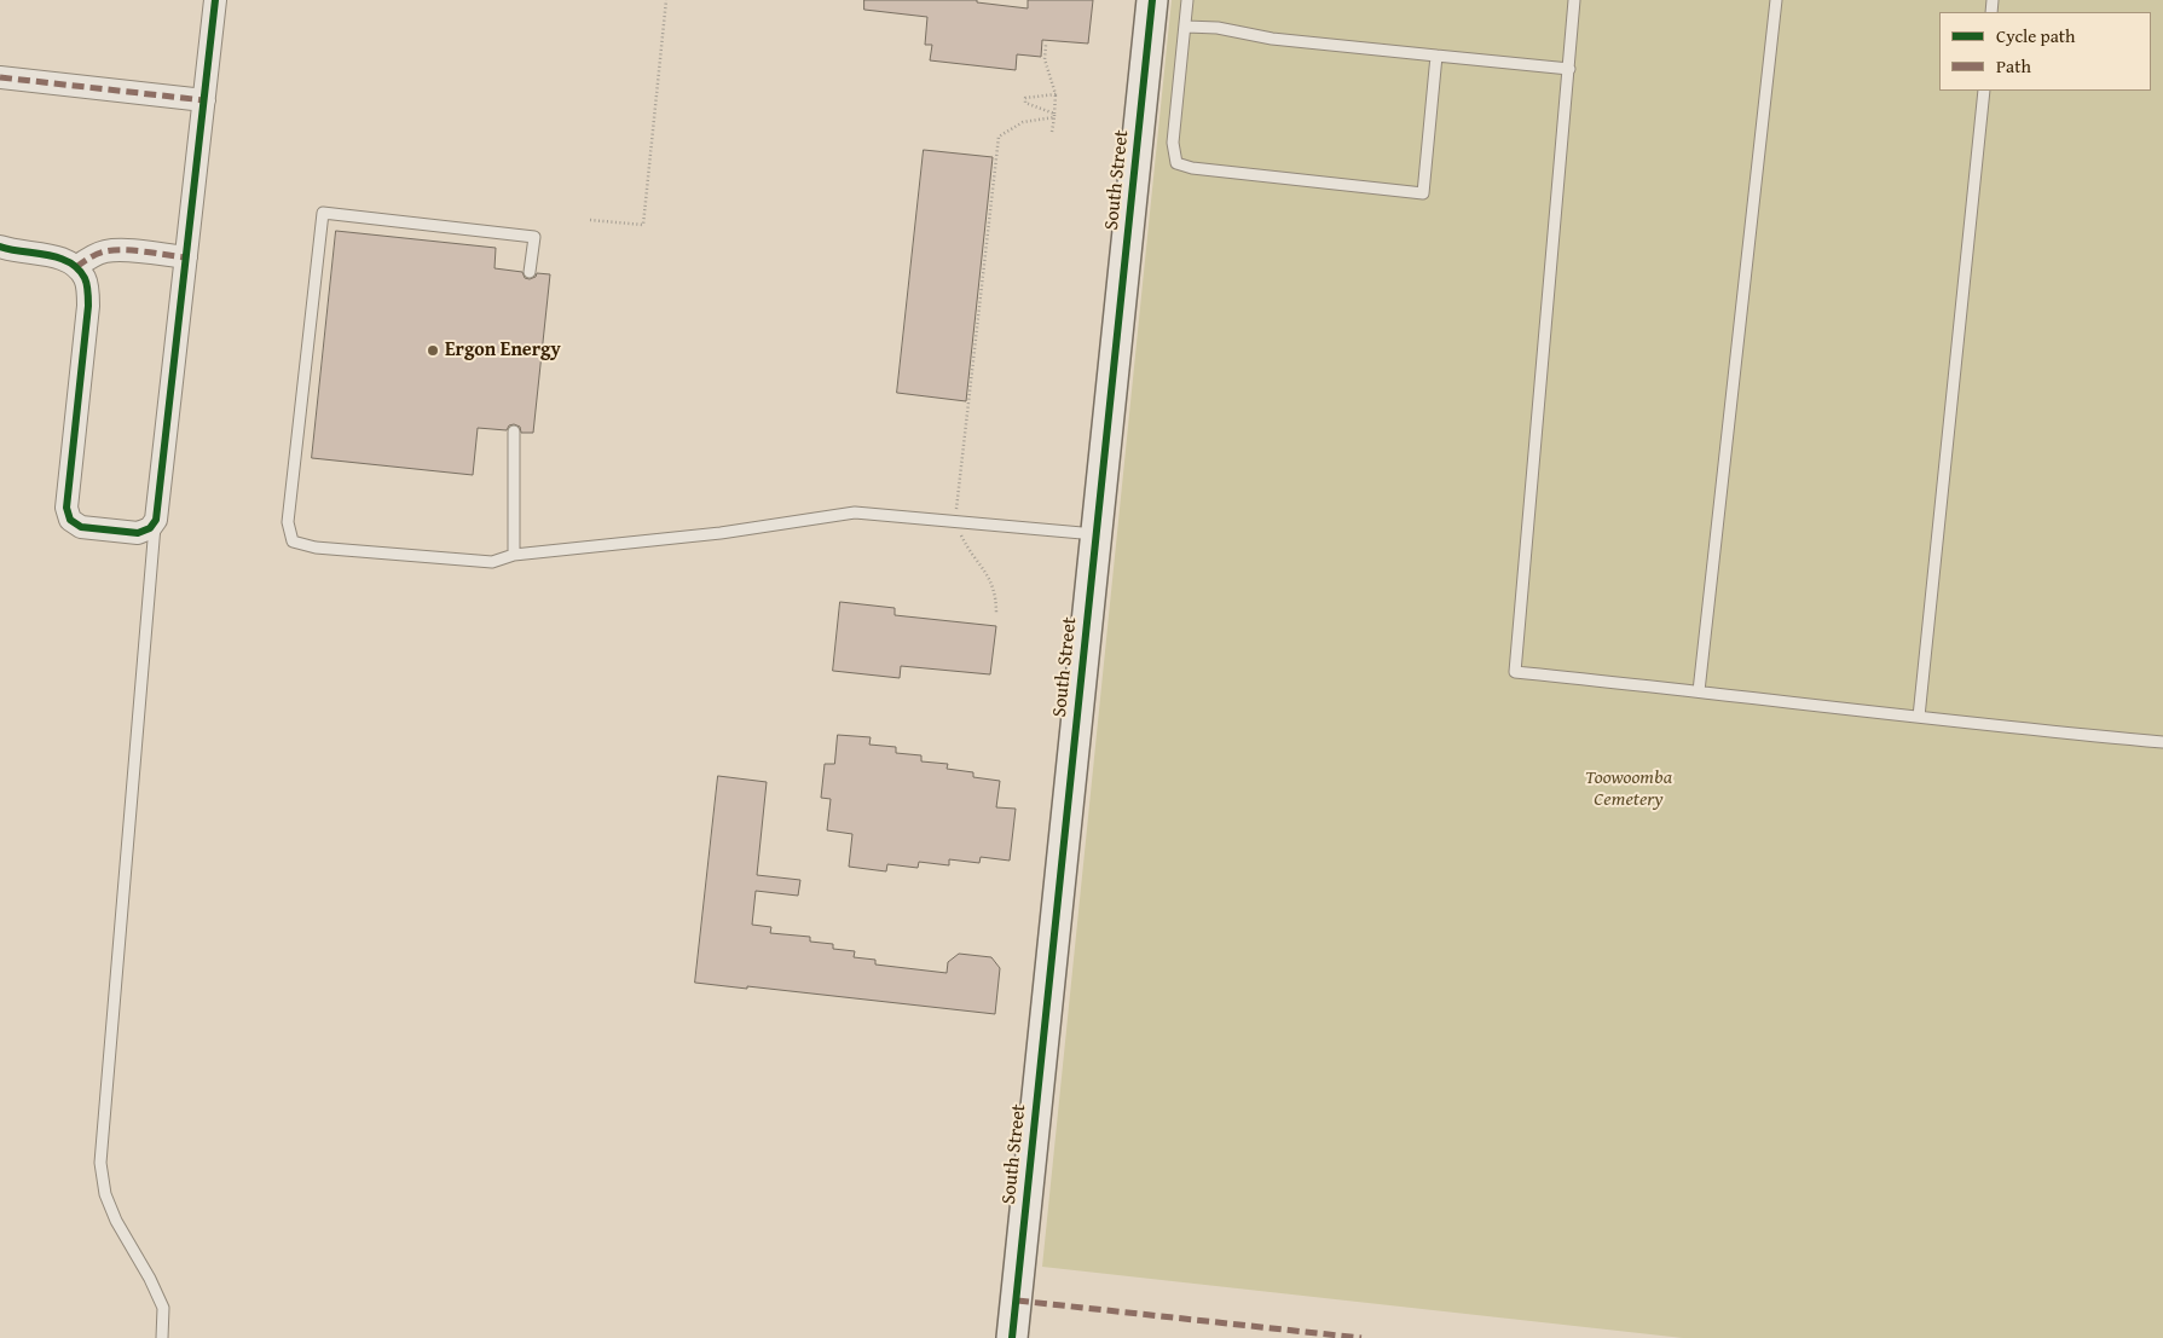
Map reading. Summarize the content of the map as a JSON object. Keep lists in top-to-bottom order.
{
  "streets": {
    "street": ["South Street"]
  },
  "parks": ["Toowoomba Cemetery"],
  "places": ["Ergon Energy"],
  "legend": ["Cycle path", "Path"]
}
